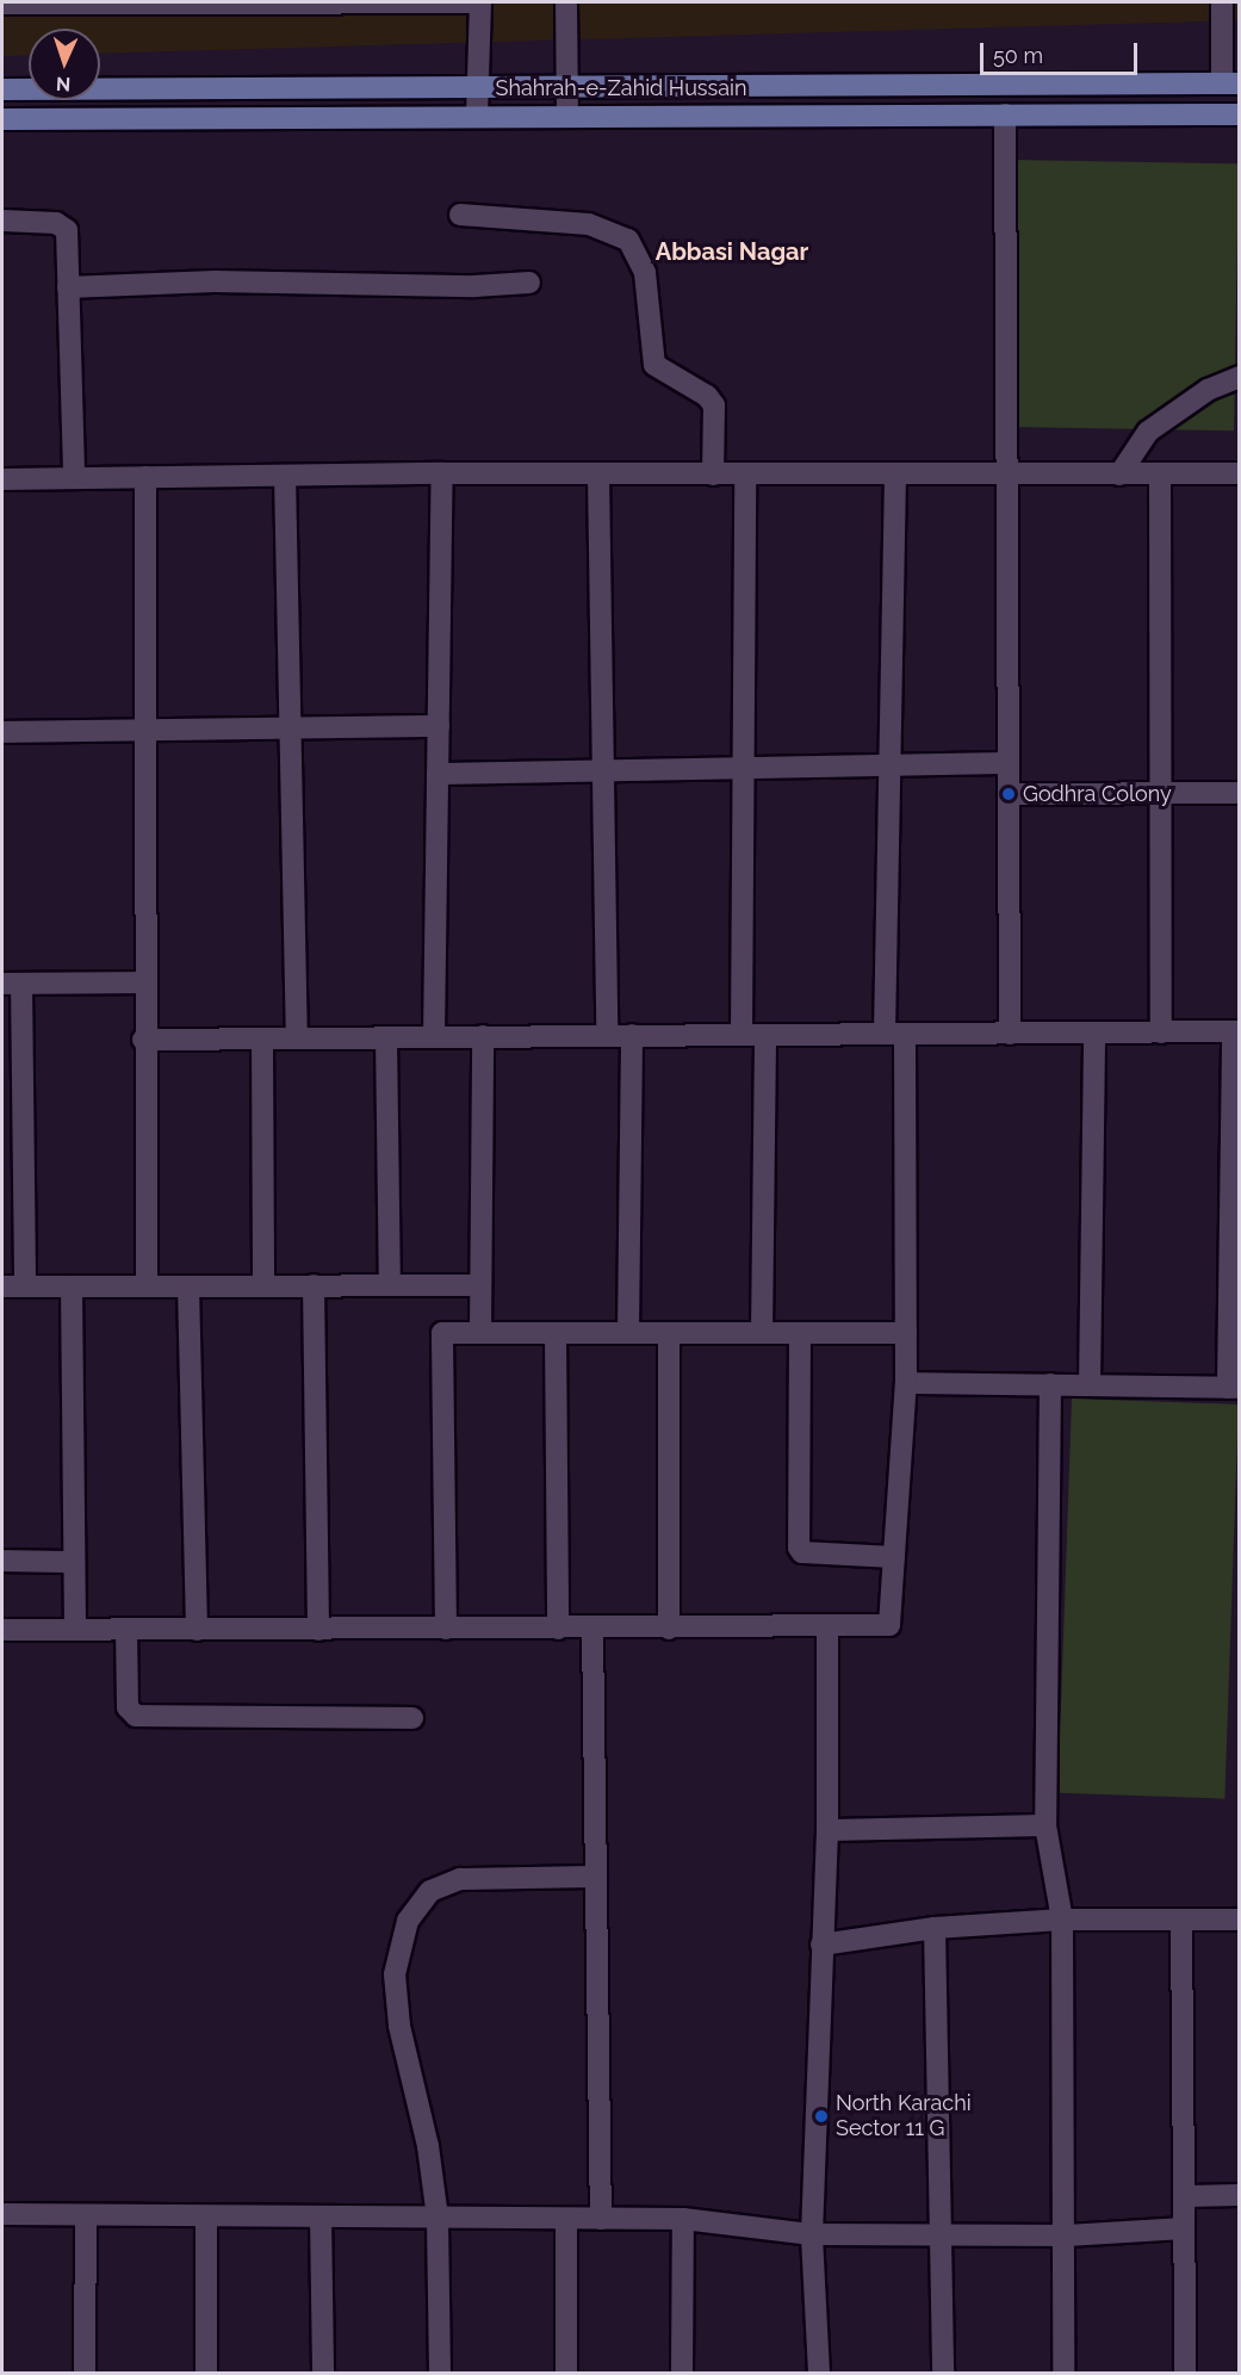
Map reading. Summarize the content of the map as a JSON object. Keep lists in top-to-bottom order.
{
  "streets": {
    "main road": ["Shahrah-e-Zahid Hussain"]
  },
  "districts": ["Abbasi Nagar"],
  "places": ["Godhra Colony", "North Karachi Sector 11 G"],
  "scale_bar": "50 m",
  "north": "bottom"
}
